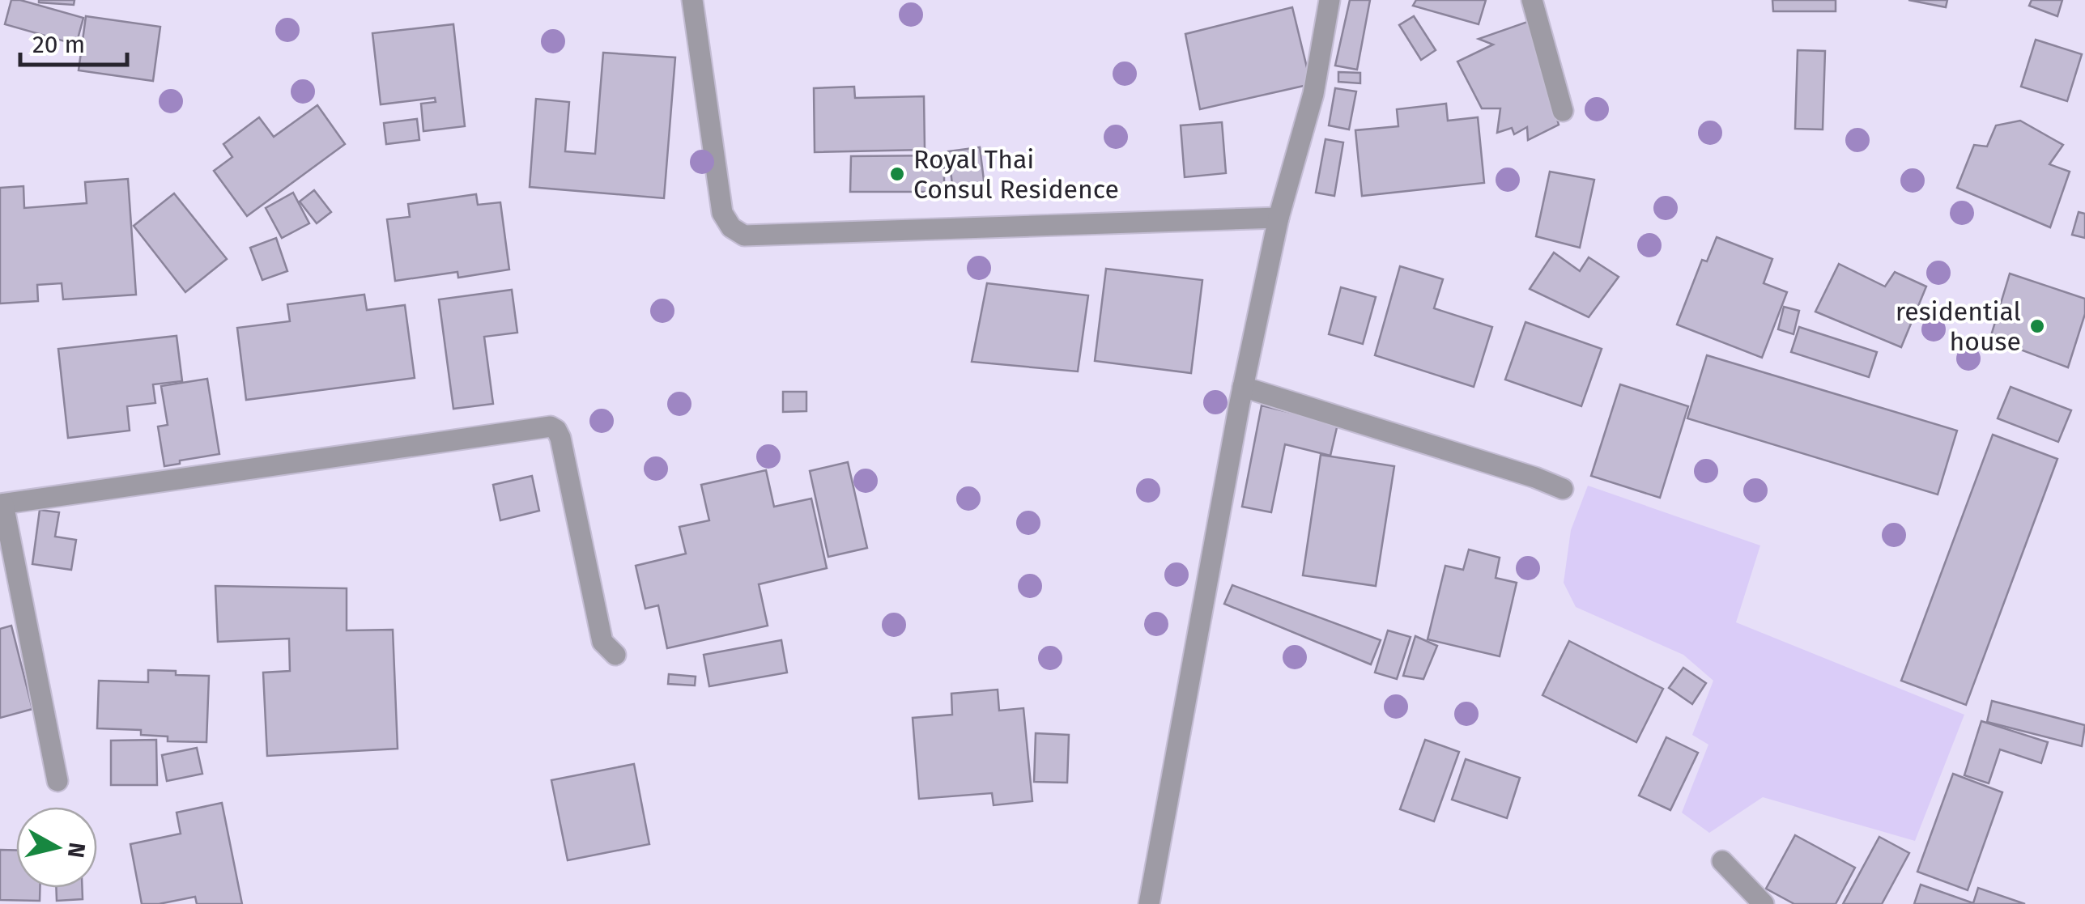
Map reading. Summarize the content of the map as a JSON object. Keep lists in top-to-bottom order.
{
  "places": ["Royal Thai Consul Residence", "residential house"],
  "scale_bar": "20 m",
  "north": "right"
}
